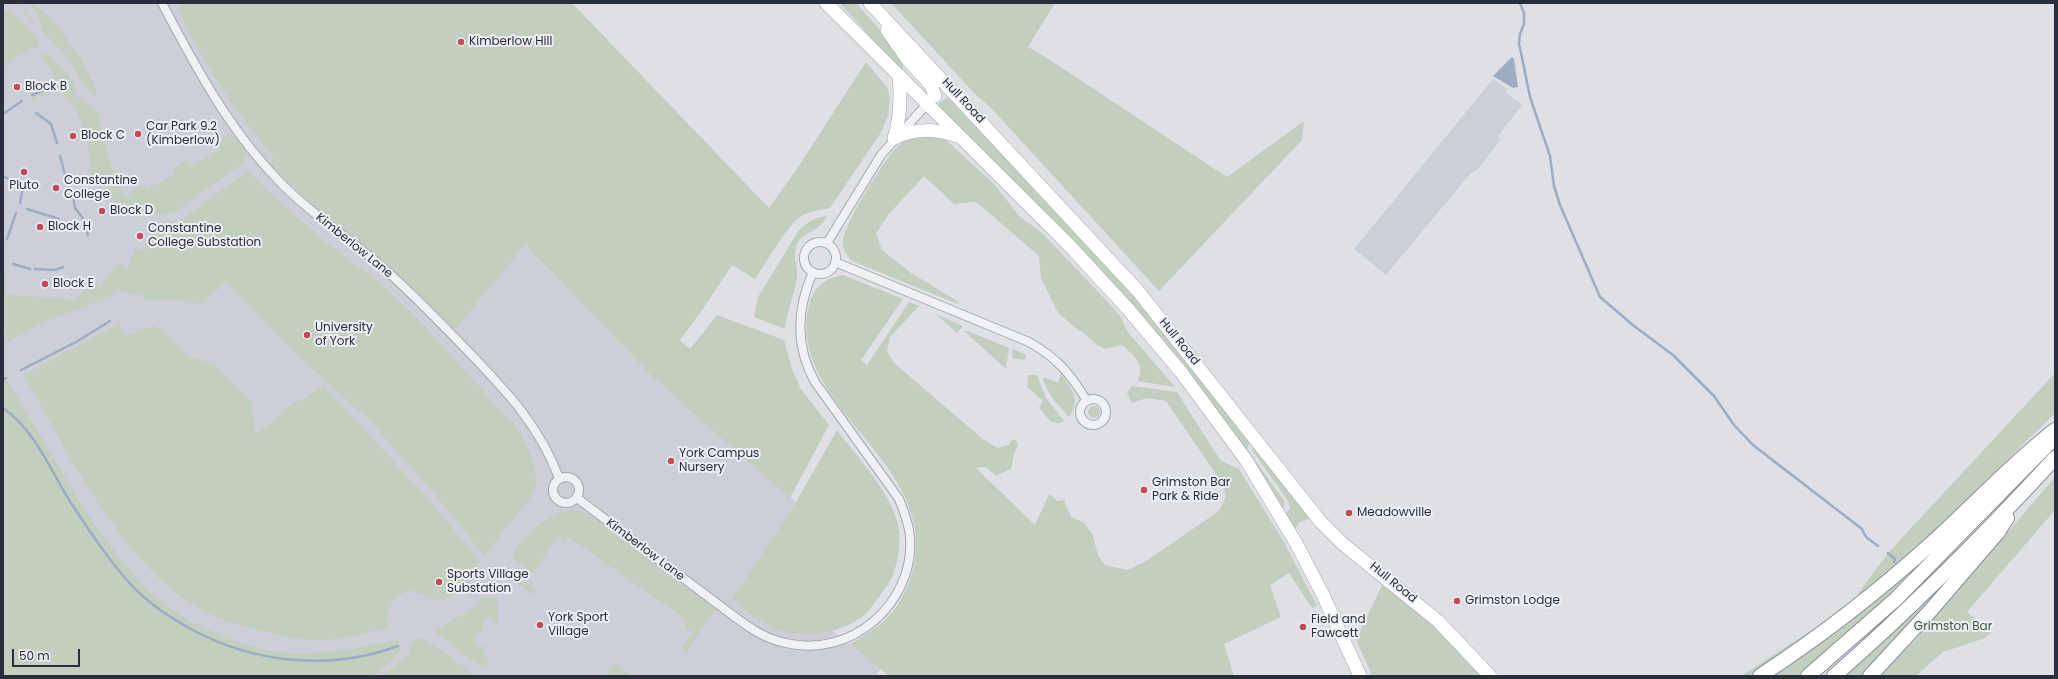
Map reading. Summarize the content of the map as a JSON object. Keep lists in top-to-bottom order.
{
  "streets": {
    "main road": ["Hull Road"],
    "street": ["Kimberlow Lane"]
  },
  "parks": ["Grimston Bar"],
  "places": [
    "Kimberlow Hill",
    "Block B",
    "Car Park 9.2 (Kimberlow)",
    "Block C",
    "Pluto",
    "Constantine College",
    "Block D",
    "Block H",
    "Constantine College Substation",
    "Block E",
    "University of York",
    "York Campus Nursery",
    "Grimston Bar Park & Ride",
    "Meadowville",
    "Sports Village Substation",
    "Grimston Lodge",
    "York Sport Village",
    "Field and Fawcett"
  ],
  "scale_bar": "50 m"
}
